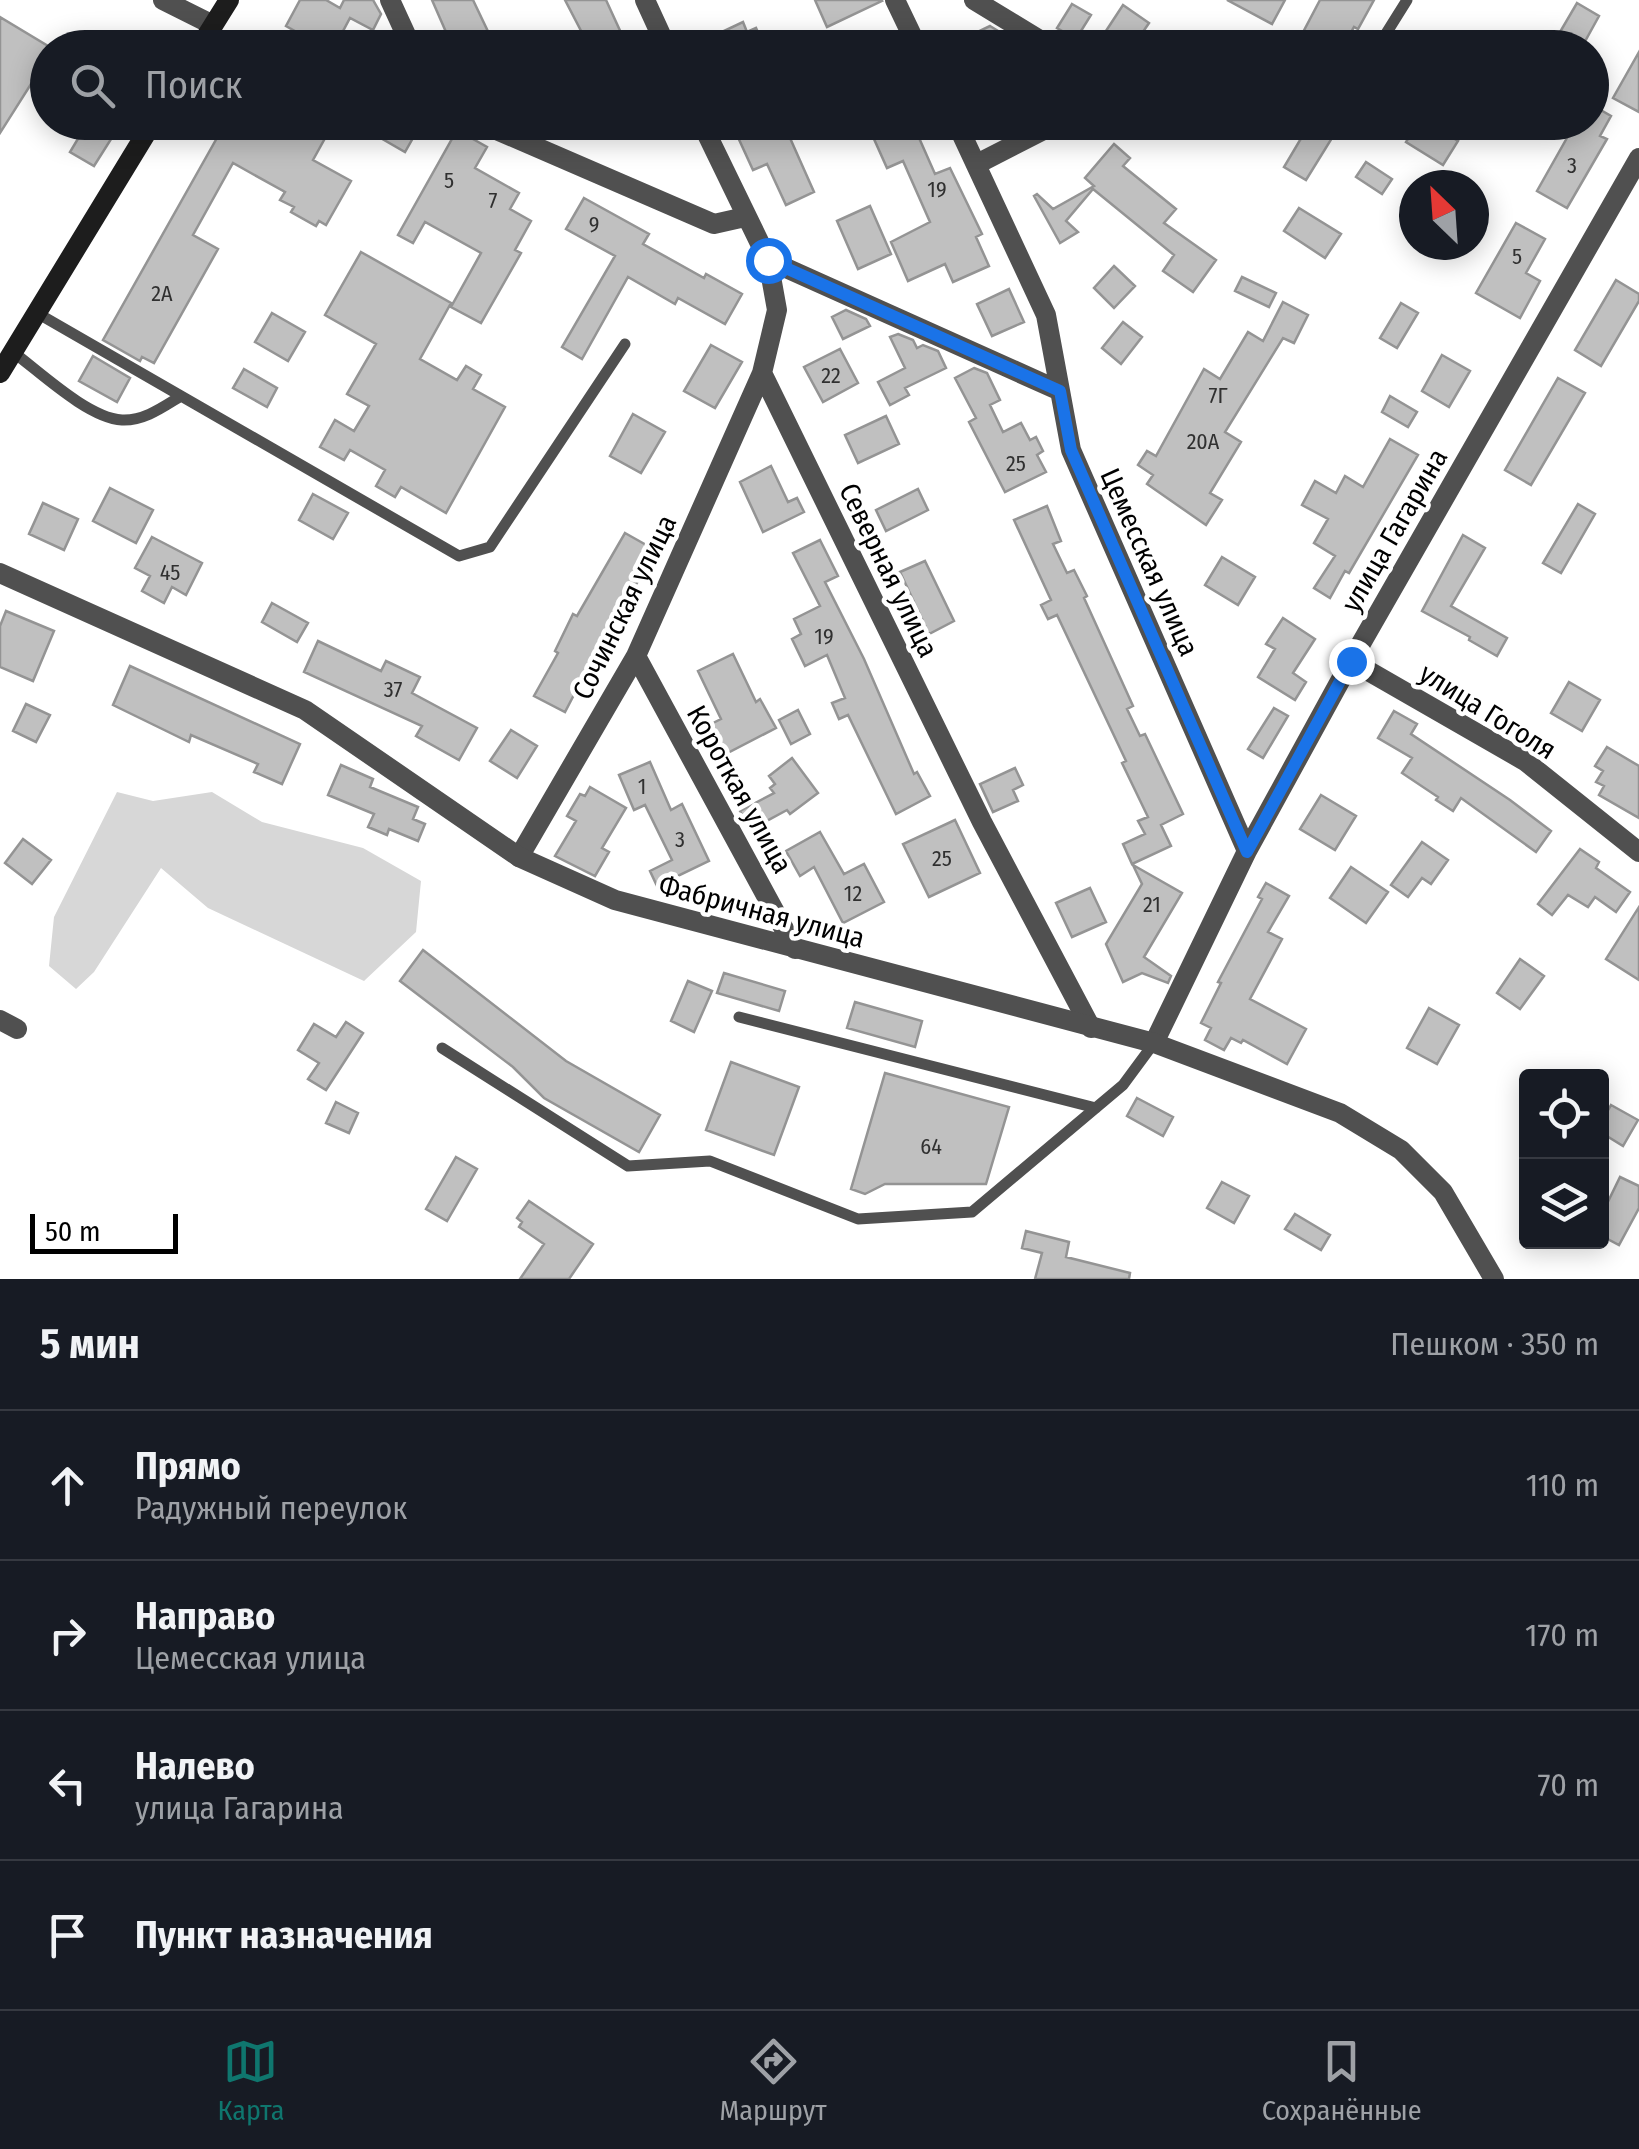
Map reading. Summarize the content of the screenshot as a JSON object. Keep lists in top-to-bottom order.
{
  "streets": {
    "street": [
      "улица Гагарина",
      "Цемесская улица",
      "Северная улица",
      "Сочинская улица",
      "улица Гоголя",
      "Короткая улица",
      "Фабричная улица"
    ]
  },
  "crossings": [
    ["улица Гагарина", "Цемесская улица"],
    ["улица Гагарина", "улица Гоголя"],
    ["улица Гагарина", "Фабричная улица"],
    ["Северная улица", "Сочинская улица"],
    ["Северная улица", "Фабричная улица"],
    ["Сочинская улица", "Короткая улица"],
    ["Сочинская улица", "Фабричная улица"],
    ["Короткая улица", "Фабричная улица"]
  ],
  "house_numbers": [
    "3",
    "5",
    "19",
    "7",
    "9",
    "5",
    "2А",
    "22",
    "7Г",
    "20А",
    "25",
    "45",
    "19",
    "37",
    "1",
    "3",
    "25",
    "12",
    "21",
    "64"
  ],
  "scale_bar": "50 m",
  "north": "top left",
  "page": {
    "search": "Поиск",
    "scale": "50 m",
    "heading": ["5 мин", "Пешком · 350 m"],
    "list": [
      ["Прямо", "Радужный переулок", "110 m"],
      ["Направо", "Цемесская улица", "170 m"],
      ["Налево", "улица Гагарина", "70 m"],
      "Пункт назначения"
    ],
    "nav": ["Карта", "Маршрут", "Сохранённые"]
  }
}
